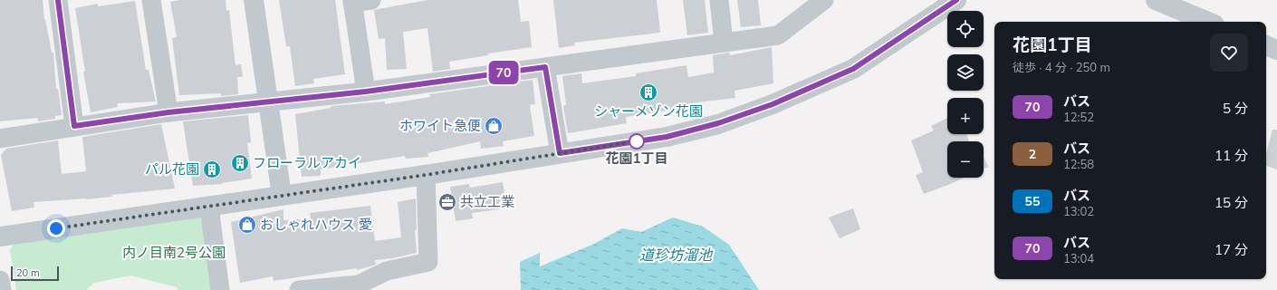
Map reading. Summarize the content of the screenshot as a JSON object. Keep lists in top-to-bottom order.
{
  "water": ["道珍坊溜池"],
  "parks": ["内ノ目南2号公園"],
  "places": {
    "building": ["シャーメゾン花園", "フローラルアカイ", "パル花園"],
    "shop": ["ホワイト急便", "おしゃれハウス 愛"],
    "other": ["花園1丁目"],
    "office": ["共立工業"]
  },
  "lines": ["bus line 70"],
  "scale_bar": "20 m",
  "page": {
    "on_map": "70",
    "map_buttons": ["+", "−"],
    "heading": ["花園1丁目", "徒歩 · 4 分 · 250 m"],
    "list": [
      {
        "mark": "70",
        "name": "バス",
        "note": "12:52",
        "value": "5 分"
      },
      {
        "mark": "2",
        "name": "バス",
        "note": "12:58",
        "value": "11 分"
      },
      {
        "mark": "55",
        "name": "バス",
        "note": "13:02",
        "value": "15 分"
      },
      {
        "mark": "70",
        "name": "バス",
        "note": "13:04",
        "value": "17 分"
      }
    ],
    "scale": "20 m"
  }
}
